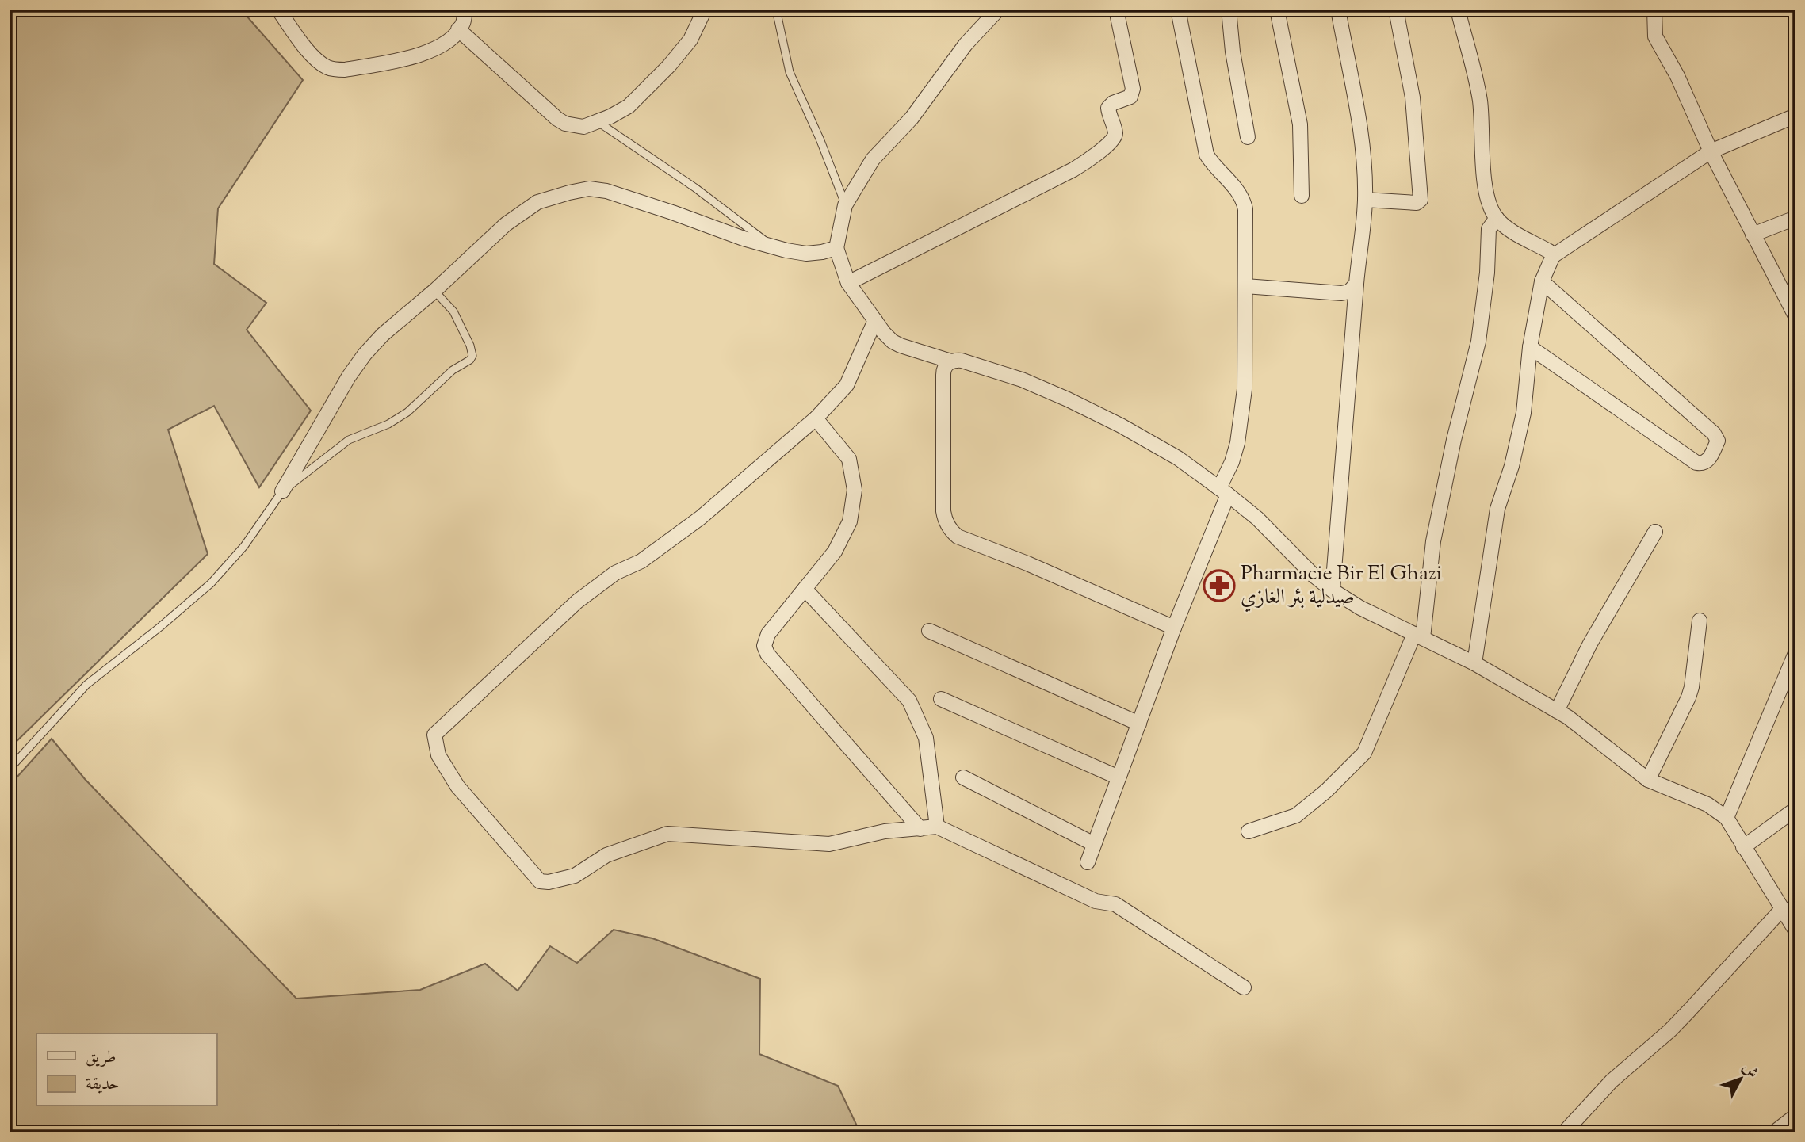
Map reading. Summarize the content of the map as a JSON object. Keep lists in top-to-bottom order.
{
  "places": {
    "pharmacy": ["Pharmacie Bir El Ghazi صيدلية بئر الغازي"]
  },
  "legend": ["طريق", "حديقة"],
  "north": "top right"
}
